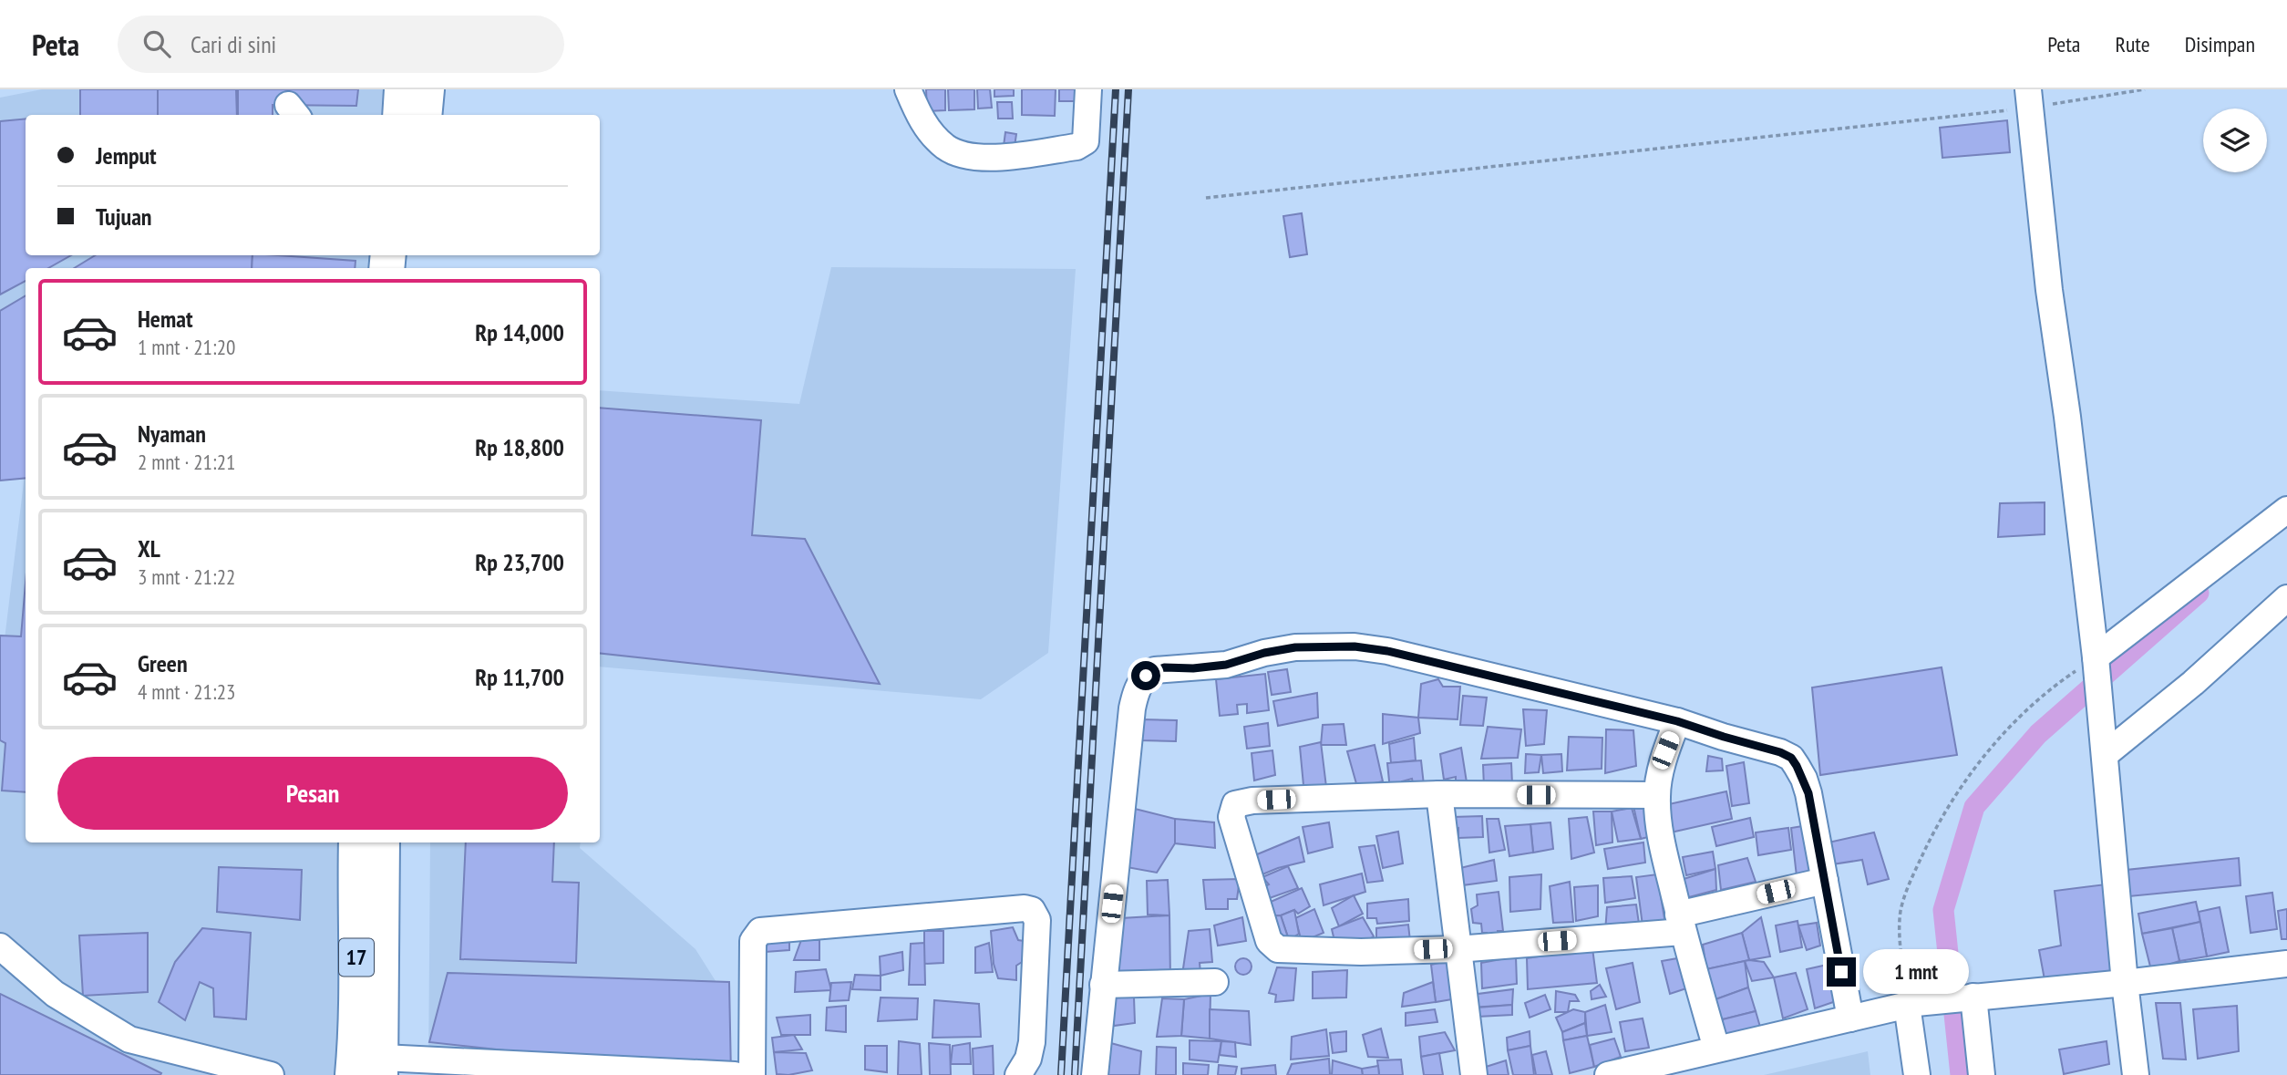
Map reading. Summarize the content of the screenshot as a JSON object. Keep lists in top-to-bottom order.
{
  "streets": {
    "highway": ["17"]
  },
  "page": {
    "header": "Peta",
    "search": "Cari di sini",
    "nav": ["Peta", "Rute", "Disimpan"],
    "banner": ["Jemput", "Tujuan"],
    "list": [
      {
        "name": "Hemat",
        "note": "1 mnt · 21:20",
        "value": "Rp 14,000"
      },
      {
        "name": "Nyaman",
        "note": "2 mnt · 21:21",
        "value": "Rp 18,800"
      },
      {
        "name": "XL",
        "note": "3 mnt · 21:22",
        "value": "Rp 23,700"
      },
      {
        "name": "Green",
        "note": "4 mnt · 21:23",
        "value": "Rp 11,700"
      }
    ],
    "buttons": "Pesan",
    "bubble": "1 mnt"
  }
}
